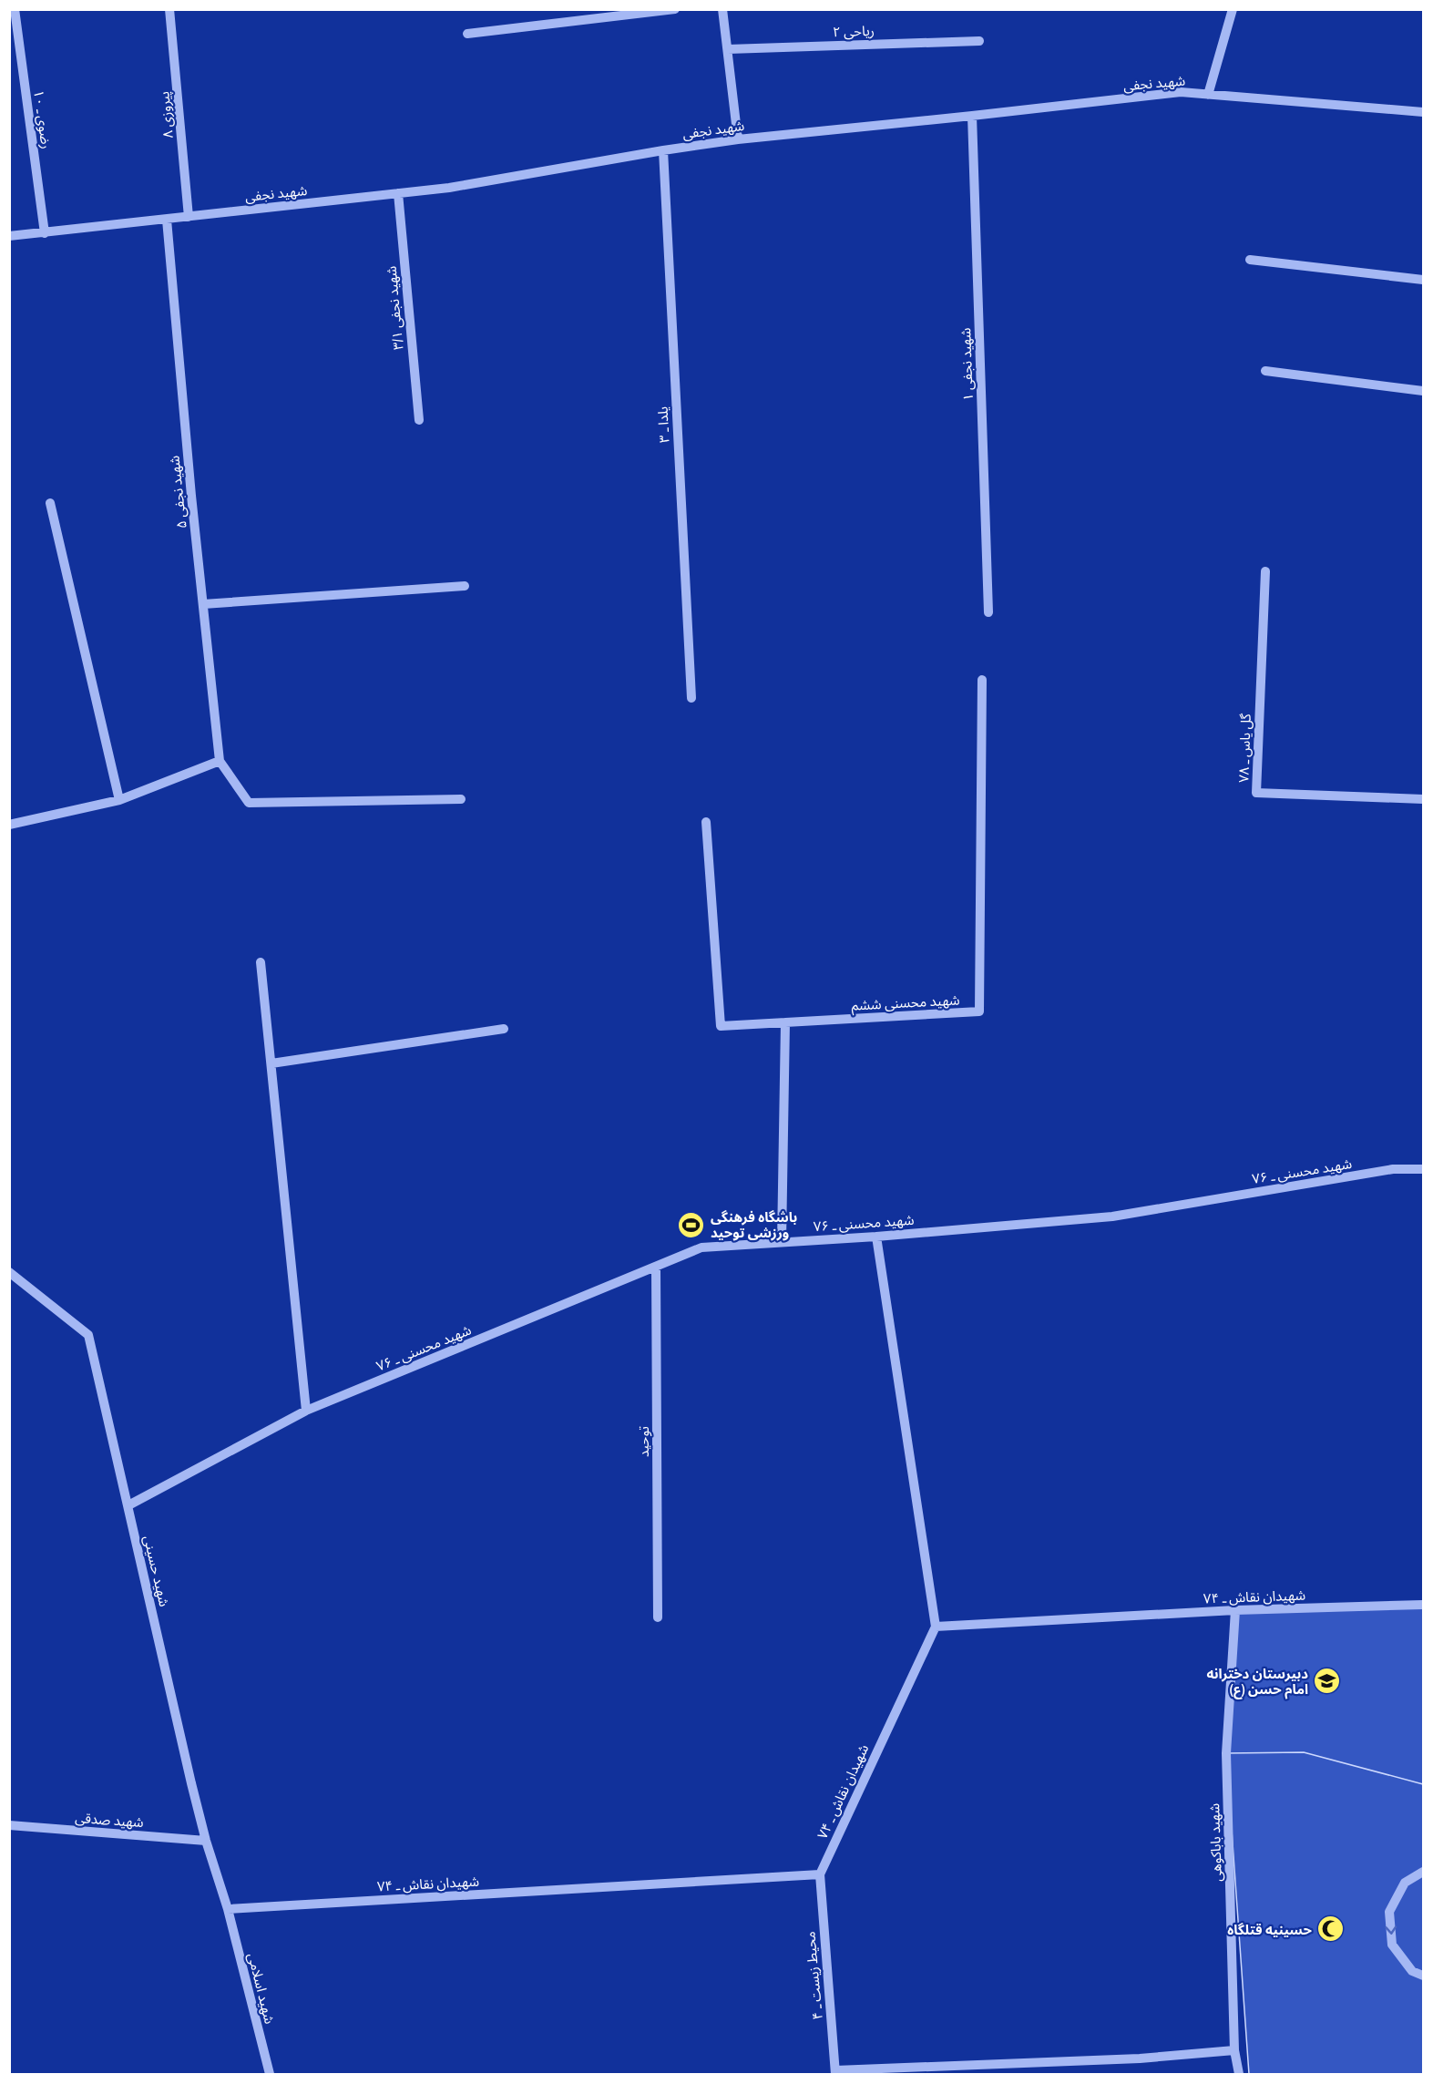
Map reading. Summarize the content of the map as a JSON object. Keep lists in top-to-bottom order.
{
  "streets": {
    "street": [
      "ریاحی ۲",
      "شهید نجفی",
      "پیروزی ۸",
      "رضوی ـ ۱۰",
      "شهید نجفی ۳/۱",
      "شهید نجفی ۱",
      "یلدا ـ ۳",
      "شهید نجفی ۵",
      "گل یاس ـ ۷۸",
      "شهید محسنی ششم",
      "شهید محسنی ـ ۷۶",
      "توحید",
      "شهید حسینی",
      "شهیدان نقاش ـ ۷۴",
      "شهید صدقی",
      "شهید باباکوهی",
      "محیط زیست ـ ۴",
      "شهید اسلامی"
    ]
  },
  "crossings": [
    ["شهید نجفی", "پیروزی ۸"],
    ["شهید نجفی", "رضوی ـ ۱۰"],
    ["شهید نجفی", "شهید نجفی ۳/۱"],
    ["شهید نجفی", "شهید نجفی ۱"],
    ["شهید نجفی", "یلدا ـ ۳"],
    ["شهید نجفی", "شهید نجفی ۵"],
    ["شهید محسنی ـ ۷۶", "توحید"],
    ["شهید محسنی ـ ۷۶", "شهید حسینی"],
    ["شهید حسینی", "شهیدان نقاش ـ ۷۴"],
    ["شهید حسینی", "شهید صدقی"],
    ["شهید حسینی", "شهید اسلامی"],
    ["شهیدان نقاش ـ ۷۴", "شهید باباکوهی"],
    ["شهیدان نقاش ـ ۷۴", "محیط زیست ـ ۴"],
    ["شهیدان نقاش ـ ۷۴", "شهید اسلامی"]
  ],
  "places": {
    "sports": ["باشگاه فرهنگی ورزشی توحید"],
    "school or university": ["دبیرستان دخترانه امام حسن (ع)"],
    "mosque": ["حسینیه قتلگاه"]
  }
}
